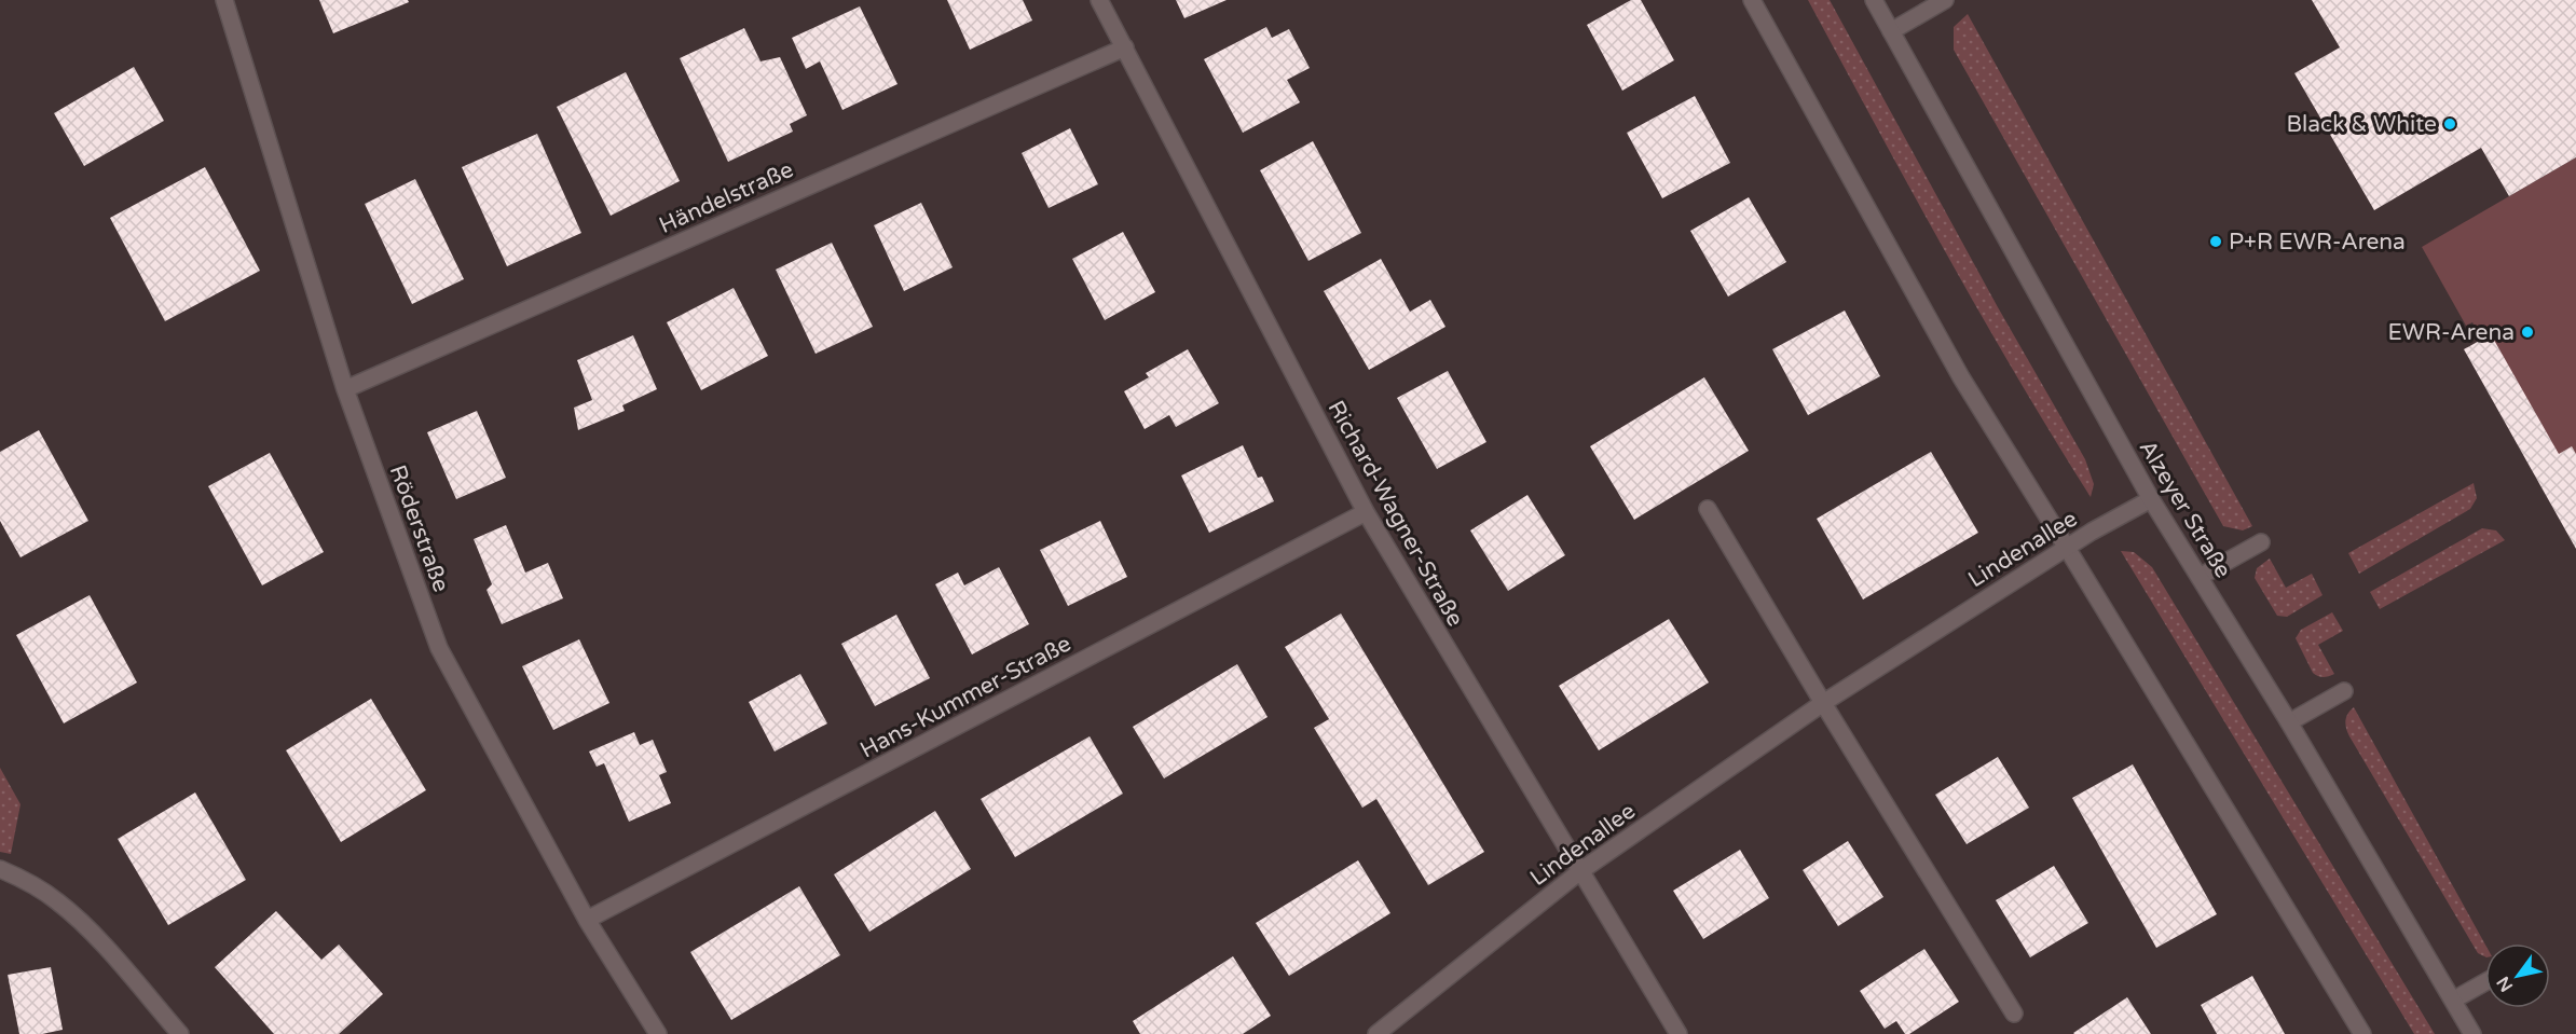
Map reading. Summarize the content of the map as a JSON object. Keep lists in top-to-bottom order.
{
  "streets": {
    "street": [
      "Händelstraße",
      "Alzeyer Straße",
      "Richard-Wagner-Straße",
      "Röderstraße",
      "Lindenallee",
      "Hans-Kummer-Straße"
    ]
  },
  "crossings": [
    ["Händelstraße", "Richard-Wagner-Straße"],
    ["Händelstraße", "Röderstraße"],
    ["Alzeyer Straße", "Lindenallee"],
    ["Richard-Wagner-Straße", "Lindenallee"],
    ["Richard-Wagner-Straße", "Hans-Kummer-Straße"],
    ["Röderstraße", "Hans-Kummer-Straße"]
  ],
  "places": ["Black & White", "P+R EWR-Arena", "EWR-Arena"],
  "north": "bottom left"
}
